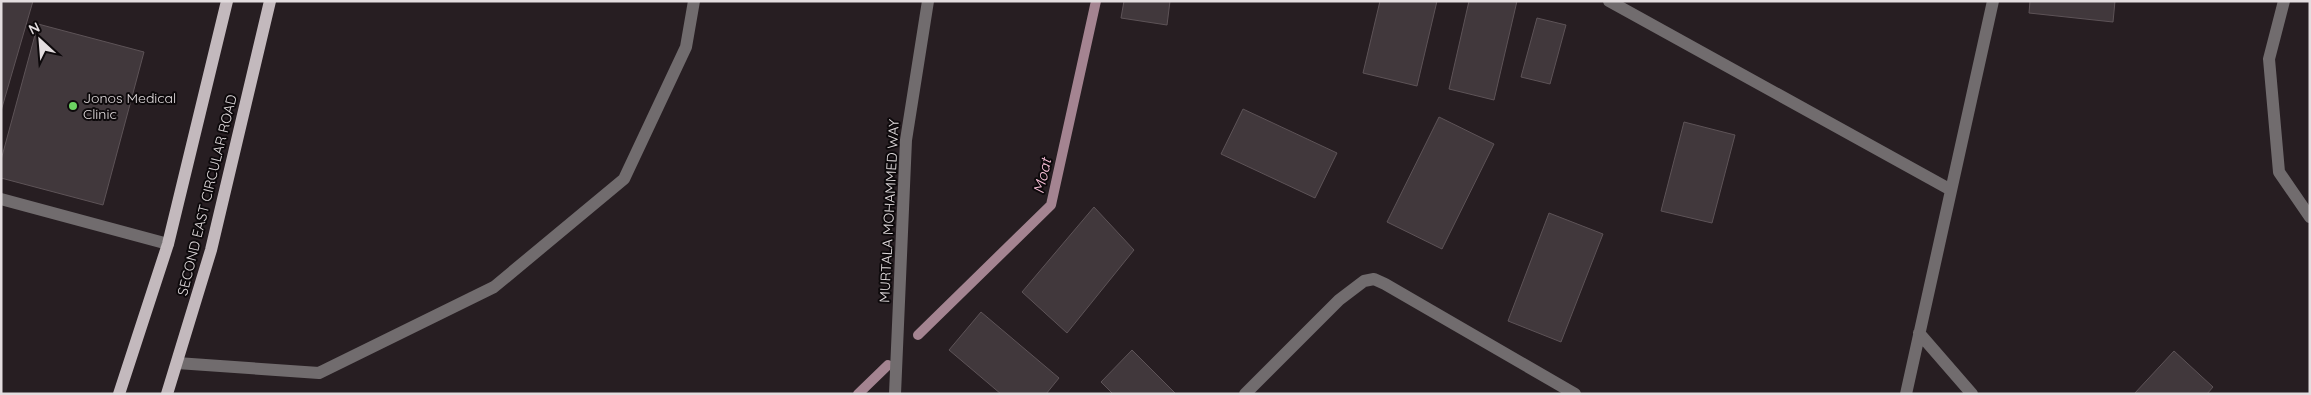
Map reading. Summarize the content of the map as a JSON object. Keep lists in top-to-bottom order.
{
  "streets": {
    "main road": ["SECOND EAST CIRCULAR ROAD"],
    "street": ["MURTALA MOHAMMED WAY"]
  },
  "water": ["Moat"],
  "places": ["Jonos Medical Clinic"],
  "north": "top left"
}
